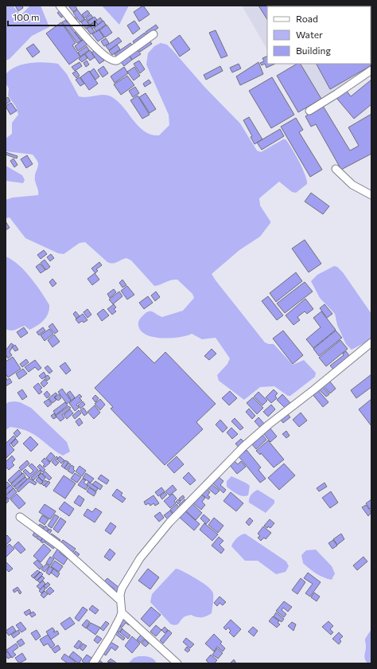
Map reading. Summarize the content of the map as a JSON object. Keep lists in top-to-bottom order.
{
  "legend": ["Road", "Water", "Building"],
  "scale_bar": "100 m"
}
